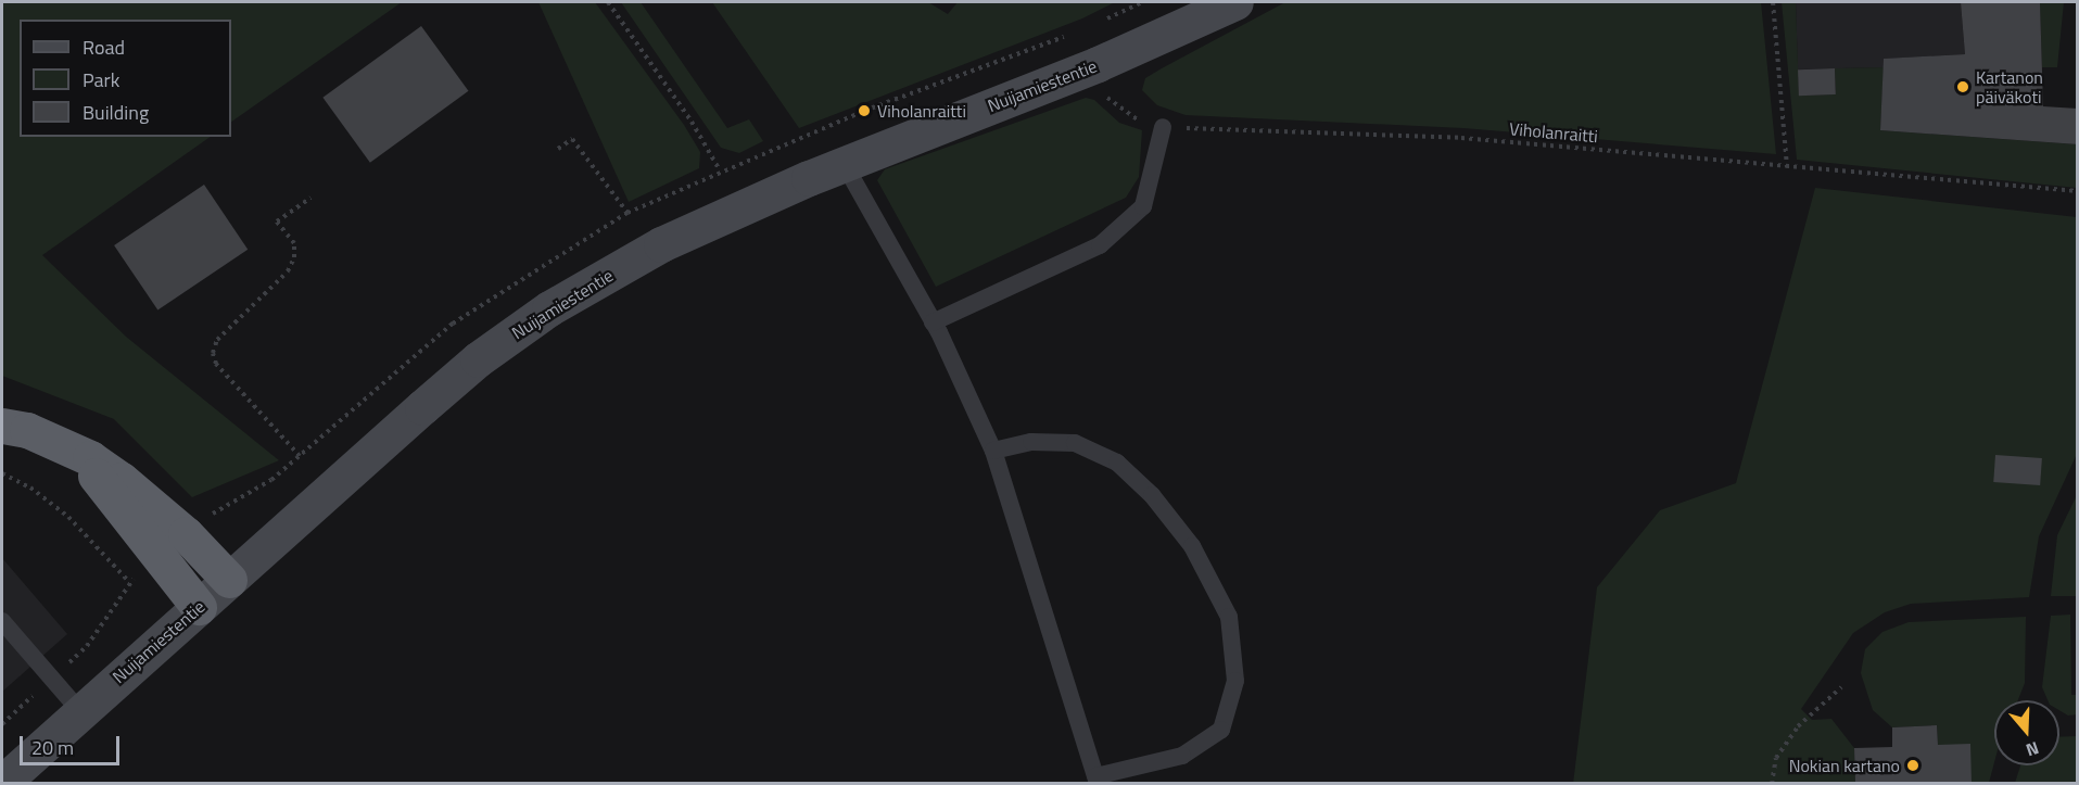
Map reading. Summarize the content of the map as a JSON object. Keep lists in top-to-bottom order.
{
  "streets": {
    "main road": ["Nuijamiestentie"],
    "path": ["Viholanraitti"]
  },
  "crossings": [
    ["Nuijamiestentie", "Viholanraitti"]
  ],
  "places": ["Kartanon päiväkoti", "Viholanraitti", "Nokian kartano"],
  "legend": ["Road", "Park", "Building"],
  "scale_bar": "20 m",
  "north": "bottom"
}
